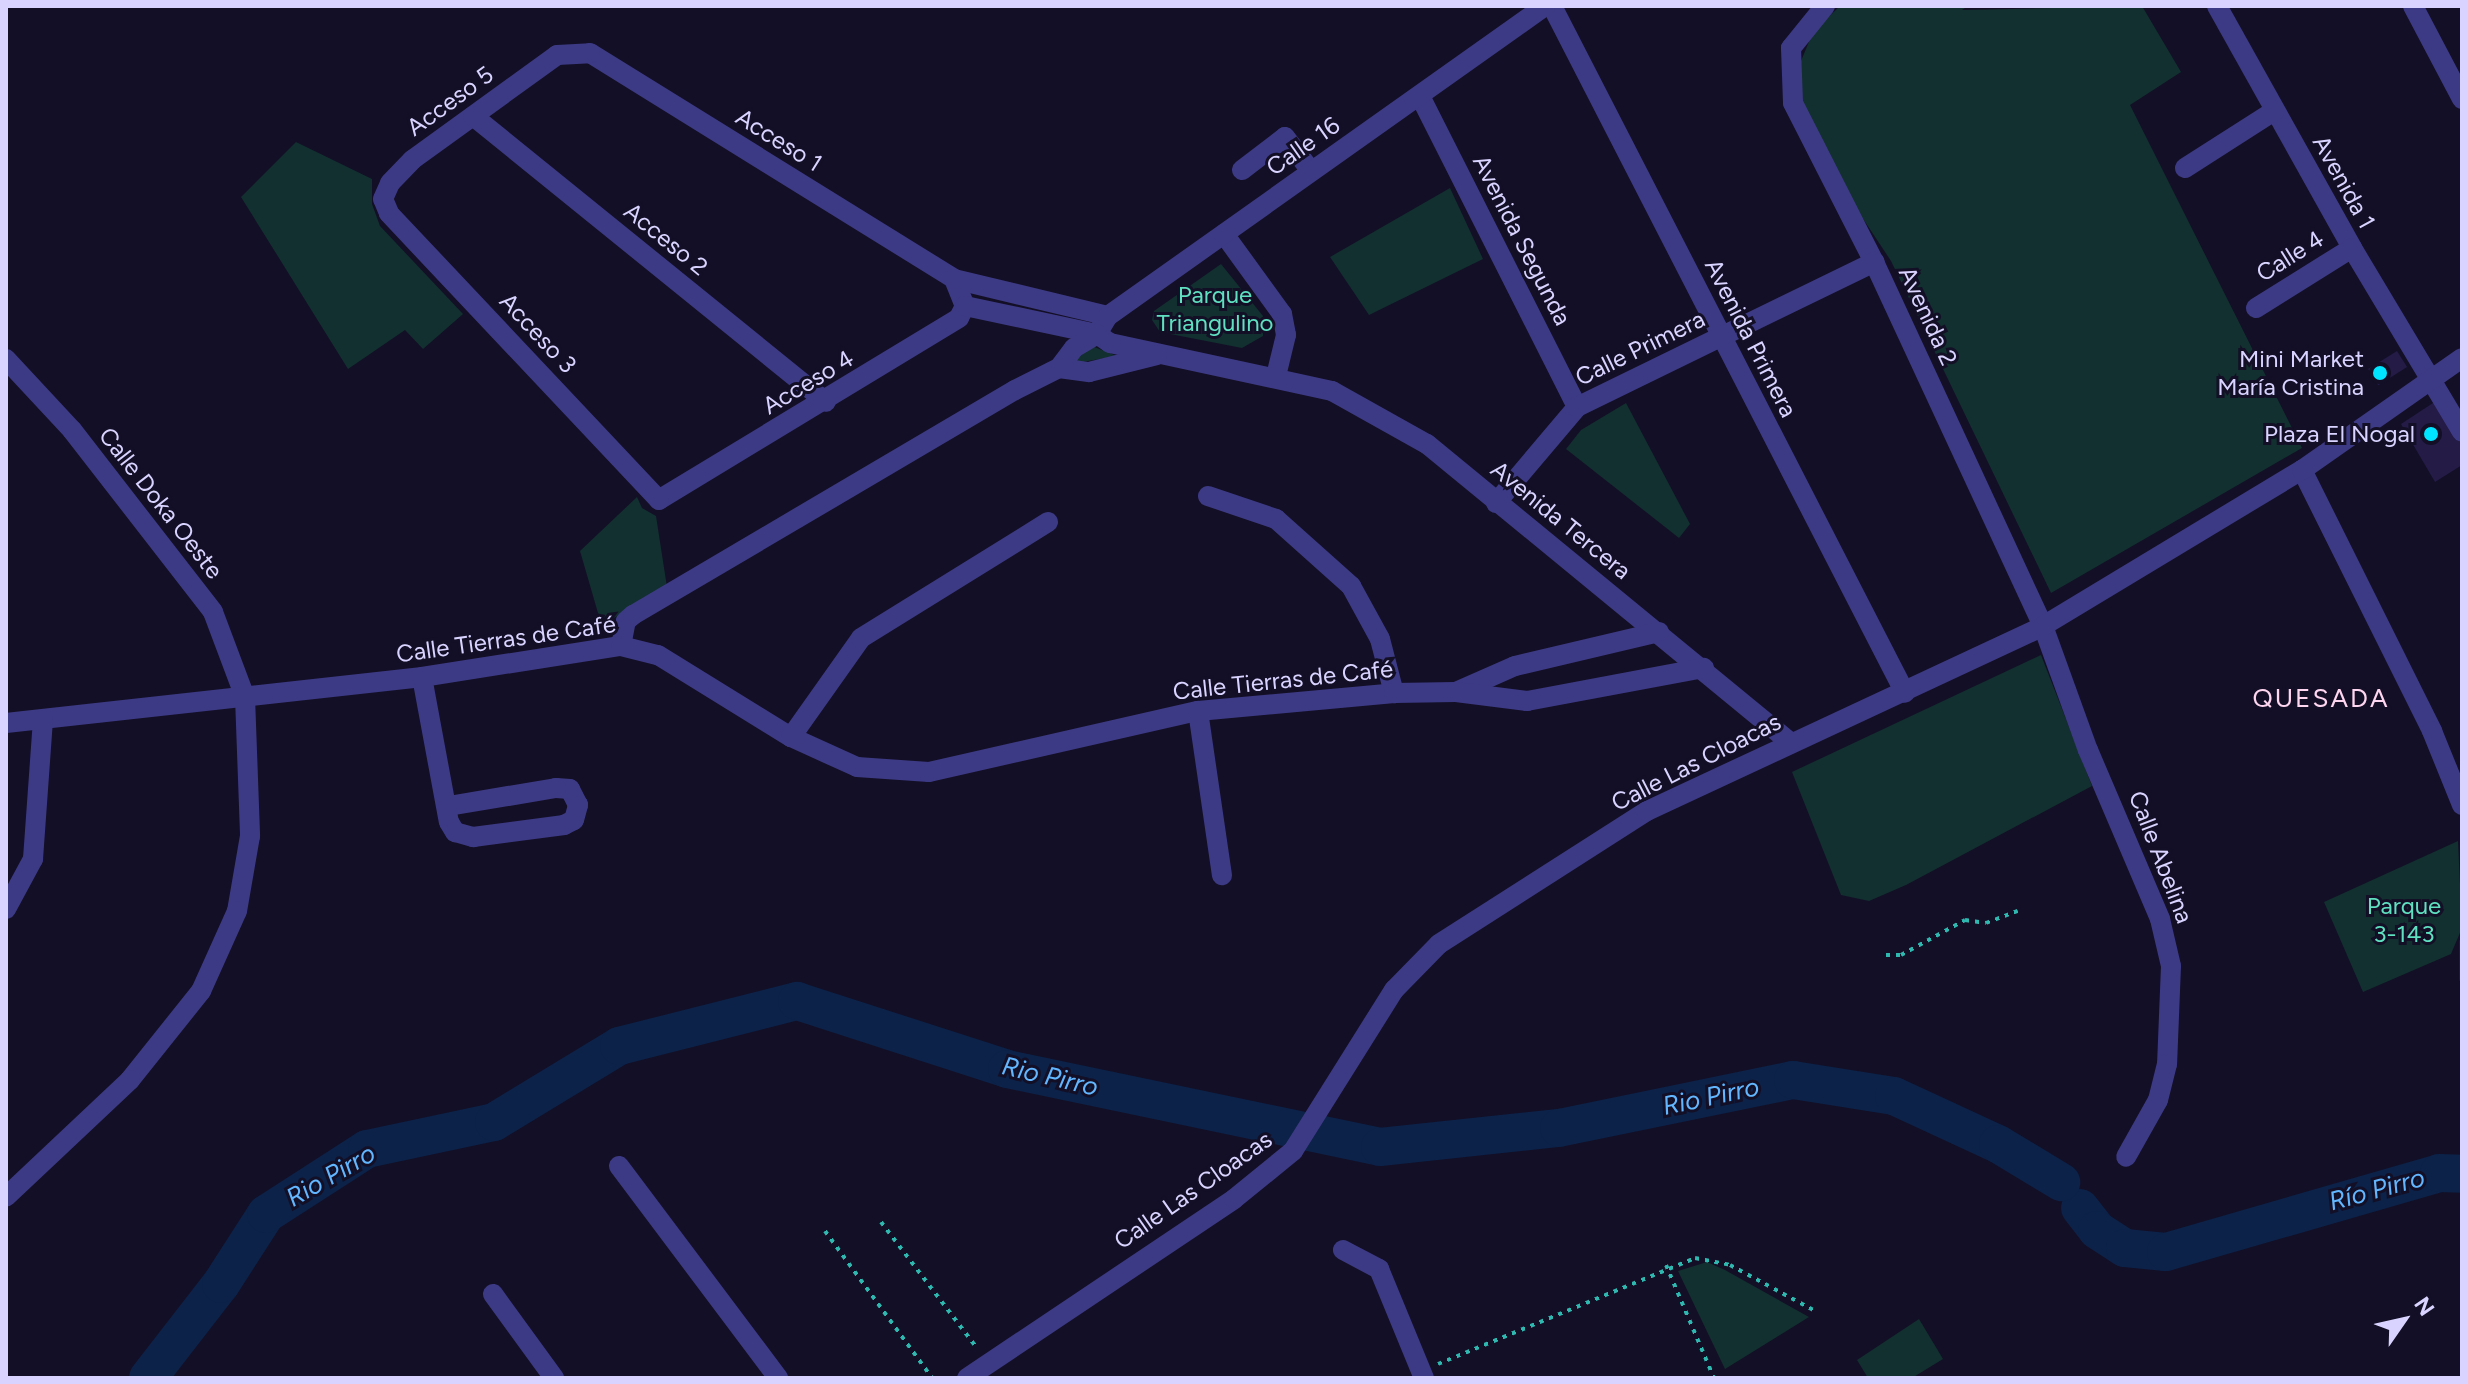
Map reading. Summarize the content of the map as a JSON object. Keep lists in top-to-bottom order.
{
  "streets": {
    "street": [
      "Acceso 5",
      "Acceso 1",
      "Calle 16",
      "Avenida 1",
      "Acceso 2",
      "Avenida Segunda",
      "Calle 4",
      "Avenida 2",
      "Acceso 3",
      "Avenida Primera",
      "Calle Primera",
      "Acceso 4",
      "Calle Doka Oeste",
      "Avenida Tercera",
      "Calle Tierras de Café",
      "Calle Las Cloacas",
      "Calle Abelina"
    ]
  },
  "crossings": [
    ["Acceso 5", "Acceso 1"],
    ["Acceso 5", "Acceso 2"],
    ["Acceso 5", "Acceso 3"],
    ["Acceso 1", "Acceso 4"],
    ["Calle 16", "Avenida Segunda"],
    ["Calle 16", "Avenida Tercera"],
    ["Calle 16", "Calle Tierras de Café"],
    ["Avenida 1", "Calle 4"],
    ["Avenida 1", "Calle Las Cloacas"],
    ["Acceso 2", "Acceso 4"],
    ["Avenida Segunda", "Calle Primera"],
    ["Avenida 2", "Calle Primera"],
    ["Avenida 2", "Calle Las Cloacas"],
    ["Avenida 2", "Calle Abelina"],
    ["Acceso 3", "Acceso 4"],
    ["Avenida Primera", "Calle Primera"],
    ["Avenida Primera", "Calle Las Cloacas"],
    ["Calle Primera", "Avenida Tercera"],
    ["Calle Doka Oeste", "Calle Tierras de Café"],
    ["Avenida Tercera", "Calle Tierras de Café"],
    ["Avenida Tercera", "Calle Las Cloacas"],
    ["Calle Las Cloacas", "Calle Abelina"]
  ],
  "districts": ["QUESADA"],
  "water": ["Rio Pirro", "Río Pirro"],
  "parks": ["Parque Triangulino", "Parque 3-143"],
  "places": ["Mini Market María Cristina", "Plaza El Nogal"],
  "north": "top right"
}
